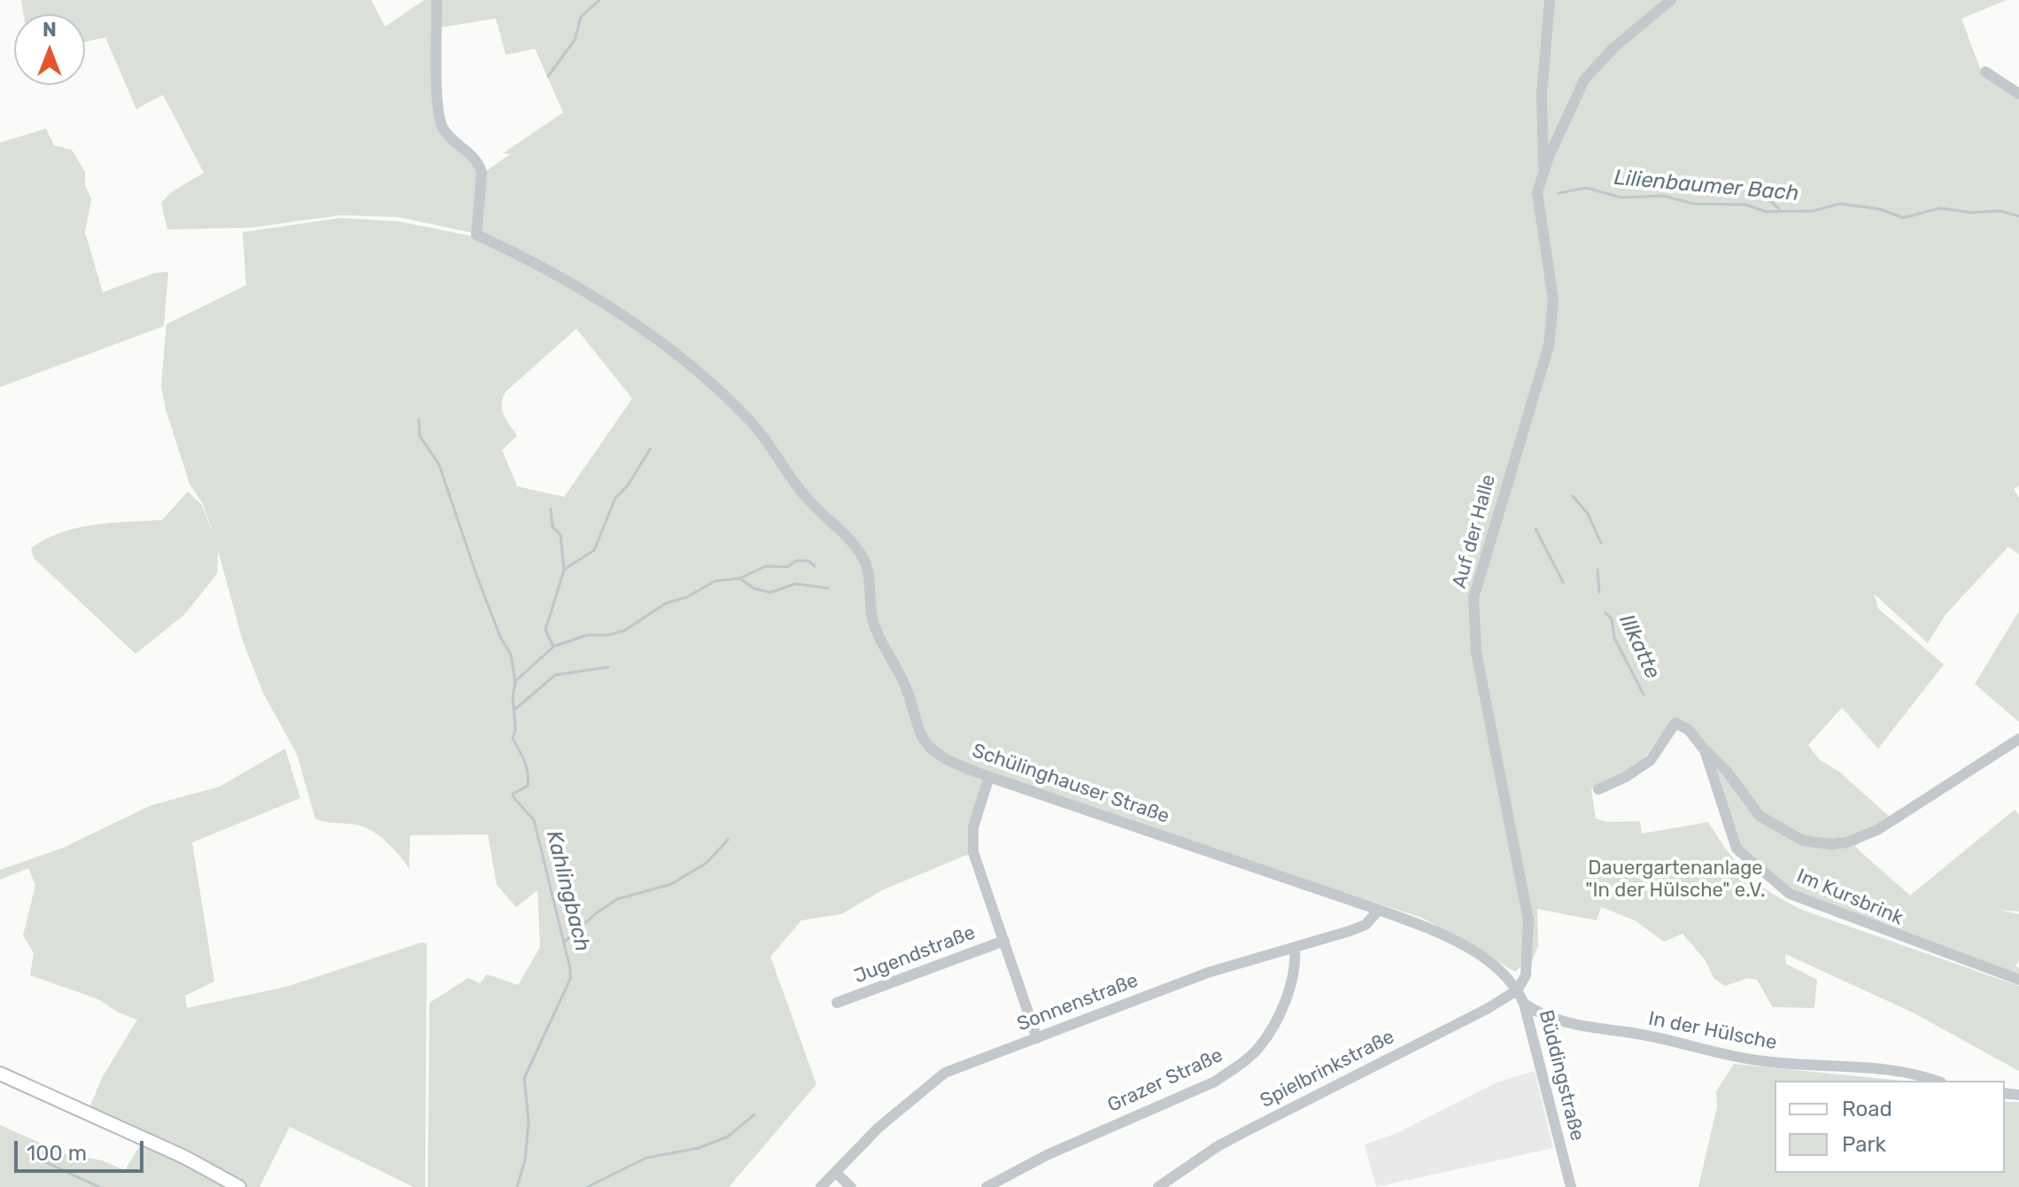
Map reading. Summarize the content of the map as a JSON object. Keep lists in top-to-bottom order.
{
  "streets": {
    "street": [
      "Auf der Halle",
      "Schülinghauser Straße",
      "Im Kursbrink",
      "Jugendstraße",
      "Sonnenstraße",
      "In der Hülsche",
      "Spielbrinkstraße",
      "Büddingstraße",
      "Grazer Straße"
    ]
  },
  "crossings": [
    ["Auf der Halle", "Spielbrinkstraße"],
    ["Auf der Halle", "Büddingstraße"],
    ["Schülinghauser Straße", "Jugendstraße"],
    ["Schülinghauser Straße", "Sonnenstraße"],
    ["Schülinghauser Straße", "Büddingstraße"],
    ["Jugendstraße", "Sonnenstraße"],
    ["Sonnenstraße", "Grazer Straße"],
    ["In der Hülsche", "Büddingstraße"],
    ["Spielbrinkstraße", "Büddingstraße"]
  ],
  "water": ["Lilienbaumer Bach", "Illkatte", "Kahlingbach"],
  "parks": ["Dauergartenanlage \"In der Hülsche\" e.V."],
  "legend": ["Road", "Park"],
  "scale_bar": "100 m",
  "north": "top"
}
